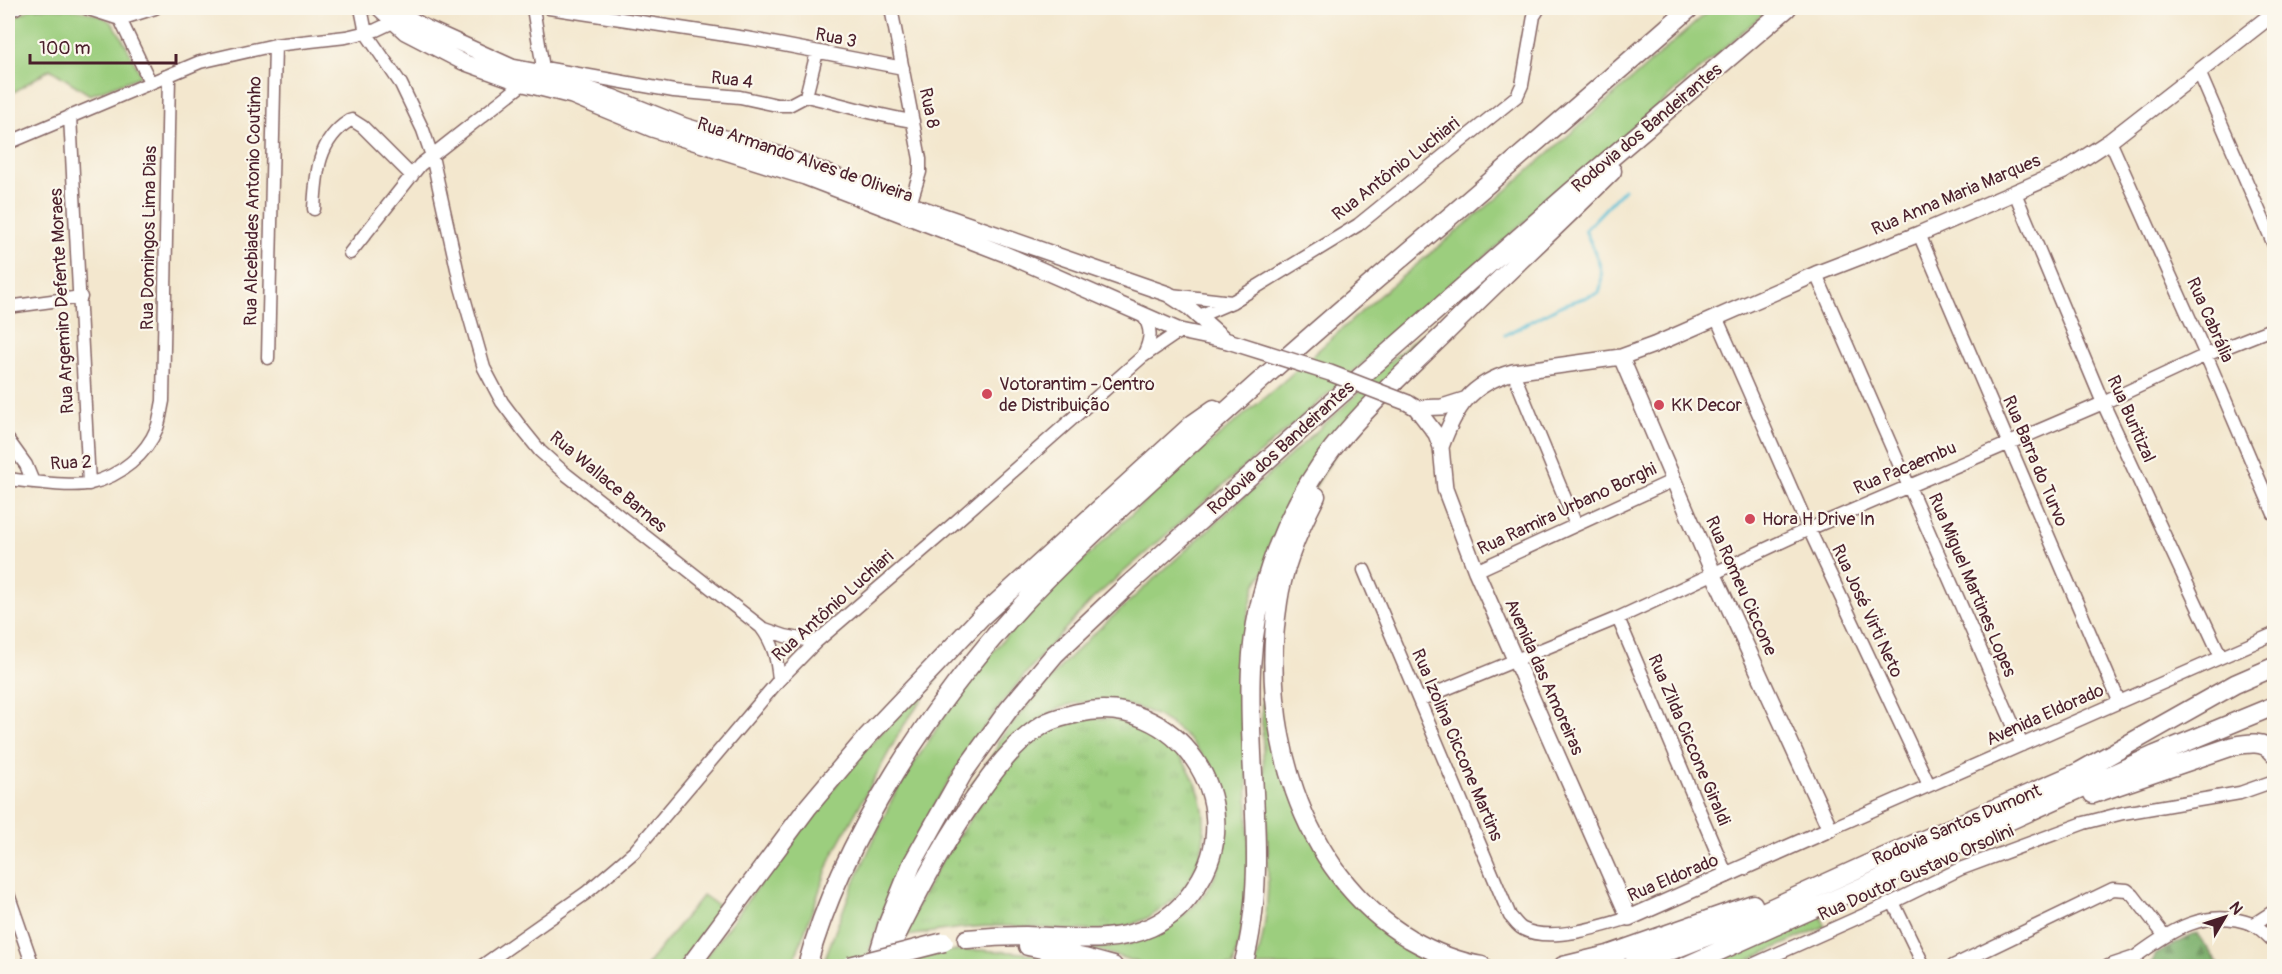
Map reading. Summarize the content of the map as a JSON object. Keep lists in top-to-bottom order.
{
  "streets": {
    "highway": ["Rodovia dos Bandeirantes", "Rodovia Santos Dumont"],
    "main road": [
      "Rua Armando Alves de Oliveira",
      "Rua Anna Maria Marques",
      "Rua Romeu Ciccone",
      "Avenida das Amoreiras",
      "Rua Eldorado"
    ],
    "street": [
      "Rua 3",
      "Rua 4",
      "Rua 8",
      "Rua Antônio Luchiari",
      "Rua Alcebiades Antonio Coutinho",
      "Rua Domingos Lima Dias",
      "Rua Argemiro Defente Moraes",
      "Rua Cabrália",
      "Rua Buritizal",
      "Rua Barra do Turvo",
      "Rua 2",
      "Rua Pacaembu",
      "Rua Wallace Barnes",
      "Rua Ramira Urbano Borghi",
      "Rua Miguel Martines Lopes",
      "Rua José Virti Neto",
      "Avenida Eldorado",
      "Rua Zilda Ciccone Giraldi",
      "Rua Izolina Ciccone Martins",
      "Rua Doutor Gustavo Orsolini"
    ]
  },
  "crossings": [
    ["Rua 3", "Rua 8"],
    ["Rua 4", "Rua Armando Alves de Oliveira"],
    ["Rua 8", "Rua Armando Alves de Oliveira"],
    ["Rua Armando Alves de Oliveira", "Rua Antônio Luchiari"],
    ["Rua Armando Alves de Oliveira", "Avenida das Amoreiras"],
    ["Rua Antônio Luchiari", "Rua Wallace Barnes"],
    ["Rua Anna Maria Marques", "Rua Cabrália"],
    ["Rua Anna Maria Marques", "Rua Buritizal"],
    ["Rua Anna Maria Marques", "Rua Barra do Turvo"],
    ["Rua Anna Maria Marques", "Rua Miguel Martines Lopes"],
    ["Rua Anna Maria Marques", "Rua Romeu Ciccone"],
    ["Rua Anna Maria Marques", "Rua José Virti Neto"],
    ["Rua Anna Maria Marques", "Avenida das Amoreiras"],
    ["Rua Domingos Lima Dias", "Rua 2"],
    ["Rua Argemiro Defente Moraes", "Rua 2"],
    ["Rua Cabrália", "Rua Pacaembu"],
    ["Rua Buritizal", "Rua Pacaembu"],
    ["Rua Buritizal", "Avenida Eldorado"],
    ["Rua Barra do Turvo", "Rua Pacaembu"],
    ["Rua Barra do Turvo", "Avenida Eldorado"],
    ["Rua Pacaembu", "Rua Miguel Martines Lopes"],
    ["Rua Pacaembu", "Rua Romeu Ciccone"],
    ["Rua Pacaembu", "Rua José Virti Neto"],
    ["Rua Pacaembu", "Avenida das Amoreiras"],
    ["Rua Pacaembu", "Rua Zilda Ciccone Giraldi"],
    ["Rua Pacaembu", "Rua Izolina Ciccone Martins"],
    ["Rua Ramira Urbano Borghi", "Rua Romeu Ciccone"],
    ["Rua Ramira Urbano Borghi", "Avenida das Amoreiras"],
    ["Rua Miguel Martines Lopes", "Avenida Eldorado"],
    ["Rua Romeu Ciccone", "Avenida das Amoreiras"],
    ["Rua Romeu Ciccone", "Avenida Eldorado"],
    ["Rua Romeu Ciccone", "Rua Eldorado"],
    ["Rua José Virti Neto", "Avenida Eldorado"],
    ["Avenida das Amoreiras", "Rua Eldorado"],
    ["Avenida Eldorado", "Rua Eldorado"],
    ["Rua Zilda Ciccone Giraldi", "Rua Eldorado"],
    ["Rua Izolina Ciccone Martins", "Rua Eldorado"]
  ],
  "places": ["Votorantim - Centro de Distribuição", "KK Decor", "Hora H Drive In"],
  "scale_bar": "100 m",
  "north": "top right"
}
